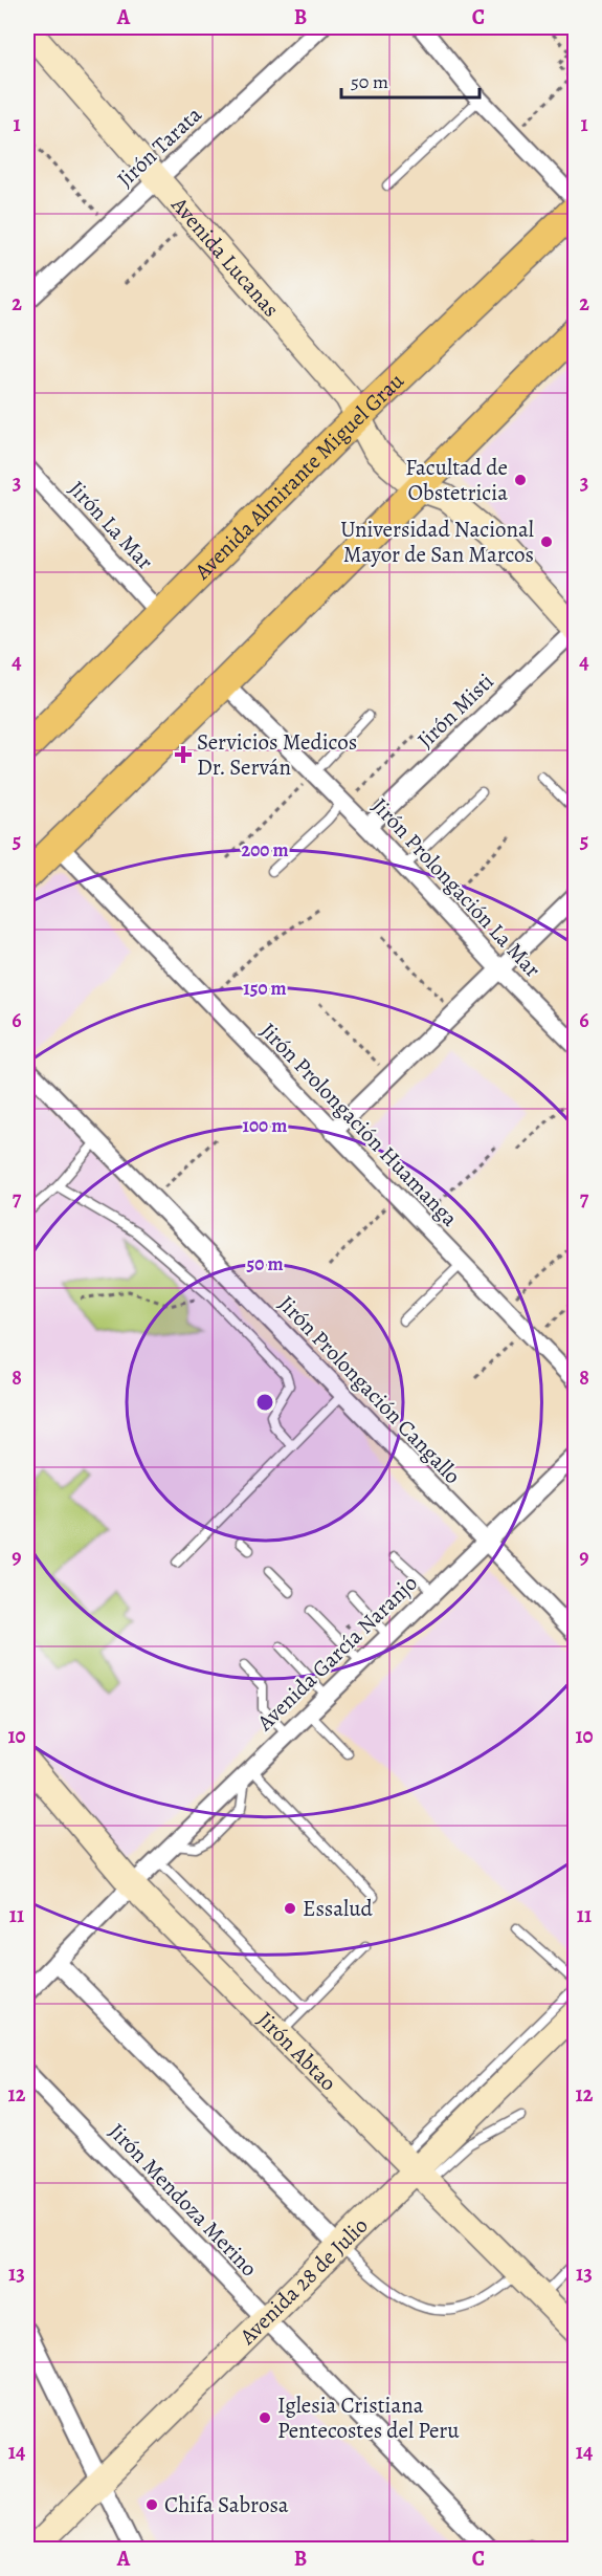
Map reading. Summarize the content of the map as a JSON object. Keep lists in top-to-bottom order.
{
  "streets": {
    "main road": ["Avenida Almirante Miguel Grau"],
    "street": [
      "Jirón Tarata",
      "Avenida Lucanas",
      "Jirón La Mar",
      "Jirón Misti",
      "Jirón Prolongación La Mar",
      "Jirón Prolongación Huamanga",
      "Jirón Prolongación Cangallo",
      "Avenida García Naranjo",
      "Jirón Abtao",
      "Jirón Mendoza Merino",
      "Avenida 28 de Julio"
    ]
  },
  "crossings": [
    ["Jirón Tarata", "Avenida Lucanas"],
    ["Avenida Lucanas", "Avenida Almirante Miguel Grau"],
    ["Avenida Almirante Miguel Grau", "Jirón La Mar"],
    ["Jirón Misti", "Jirón Prolongación La Mar"],
    ["Jirón Prolongación Cangallo", "Avenida García Naranjo"],
    ["Avenida García Naranjo", "Jirón Abtao"],
    ["Jirón Abtao", "Avenida 28 de Julio"],
    ["Jirón Mendoza Merino", "Avenida 28 de Julio"]
  ],
  "places": {
    "other": [
      "Facultad de Obstetricia",
      "Universidad Nacional Mayor de San Marcos",
      "Essalud",
      "Iglesia Cristiana Pentecostes del Peru",
      "Chifa Sabrosa"
    ],
    "health": ["Servicios Medicos Dr. Serván"]
  },
  "scale_bar": "50 m",
  "grid": {
    "columns": ["A", "B", "C"],
    "rows": [
      "1",
      "2",
      "3",
      "4",
      "5",
      "6",
      "7",
      "8",
      "9",
      "10",
      "11",
      "12",
      "13",
      "14"
    ]
  },
  "rings": [
    "200 m",
    "150 m",
    "100 m",
    "50 m"
  ]
}
